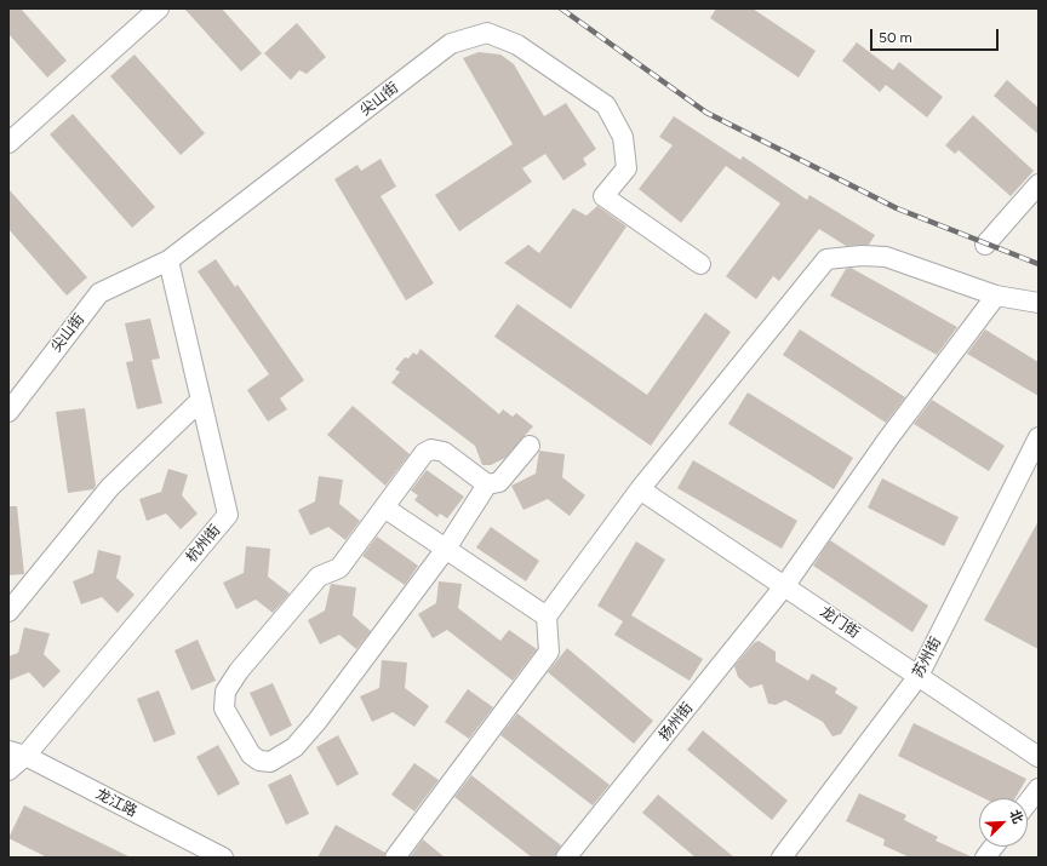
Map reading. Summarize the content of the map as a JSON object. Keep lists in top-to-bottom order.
{
  "streets": {
    "street": [
      "尖山街",
      "杭州街",
      "龙门街",
      "苏州街",
      "扬州街",
      "龙江路"
    ]
  },
  "crossings": [
    ["尖山街", "杭州街"],
    ["杭州街", "龙江路"],
    ["龙门街", "苏州街"],
    ["龙门街", "扬州街"]
  ],
  "scale_bar": "50 m",
  "north": "top right"
}
